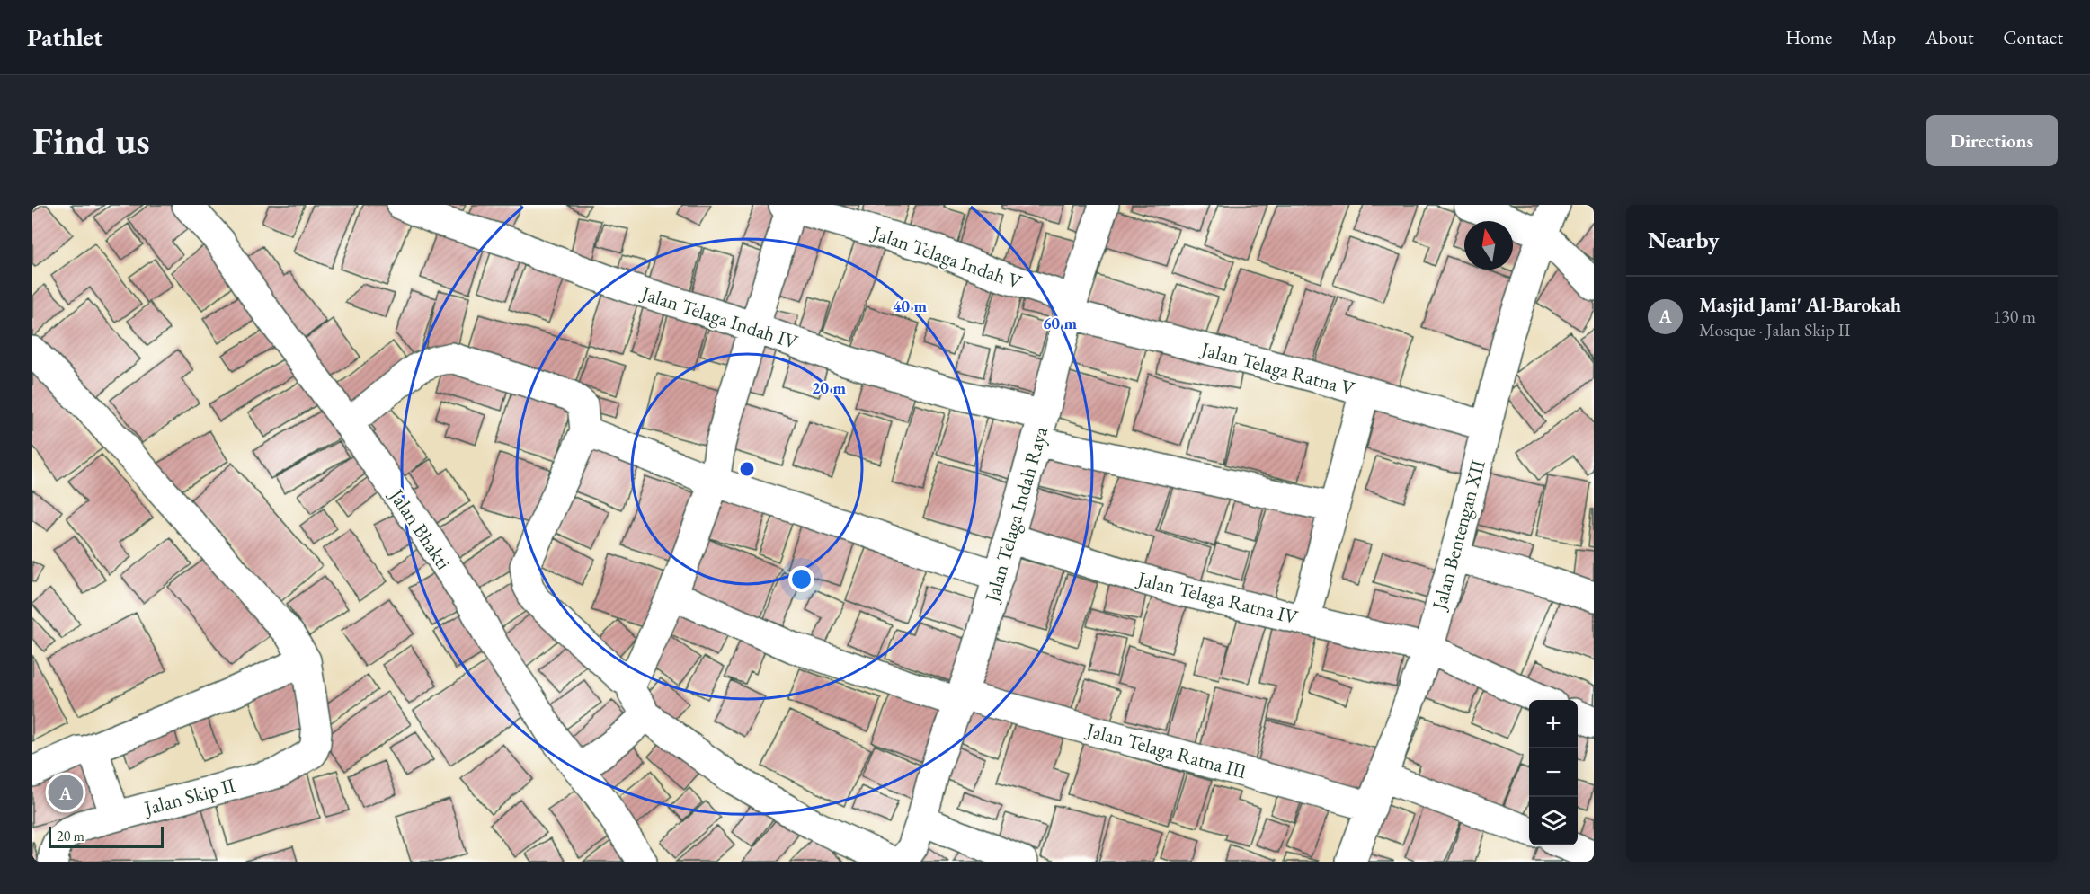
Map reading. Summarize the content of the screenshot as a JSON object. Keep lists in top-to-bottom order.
{
  "streets": {
    "street": [
      "Jalan Telaga Indah V",
      "Jalan Telaga Indah IV",
      "Jalan Telaga Ratna V",
      "Jalan Telaga Indah Raya",
      "Jalan Bhakti",
      "Jalan Bentengan XII",
      "Jalan Telaga Ratna IV",
      "Jalan Telaga Ratna III",
      "Jalan Skip II"
    ]
  },
  "crossings": [
    ["Jalan Telaga Indah V", "Jalan Telaga Ratna V"],
    ["Jalan Telaga Indah V", "Jalan Telaga Indah Raya"],
    ["Jalan Telaga Indah IV", "Jalan Telaga Indah Raya"],
    ["Jalan Telaga Ratna V", "Jalan Telaga Indah Raya"],
    ["Jalan Telaga Ratna V", "Jalan Bentengan XII"],
    ["Jalan Telaga Indah Raya", "Jalan Telaga Ratna IV"],
    ["Jalan Telaga Indah Raya", "Jalan Telaga Ratna III"],
    ["Jalan Bentengan XII", "Jalan Telaga Ratna IV"],
    ["Jalan Bentengan XII", "Jalan Telaga Ratna III"]
  ],
  "scale_bar": "20 m",
  "north": "top",
  "page": {
    "header": "Pathlet",
    "nav": [
      "Home",
      "Map",
      "About",
      "Contact"
    ],
    "buttons": "Directions",
    "title": "Find us",
    "heading": "Nearby",
    "list": [
      {
        "mark": "A",
        "name": "Masjid Jami' Al-Barokah",
        "note": "Mosque · Jalan Skip II",
        "value": "130 m"
      }
    ],
    "map_buttons": ["+", "−"],
    "pins": "A",
    "scale": "20 m"
  },
  "rings": ["40 m", "60 m", "20 m"]
}
